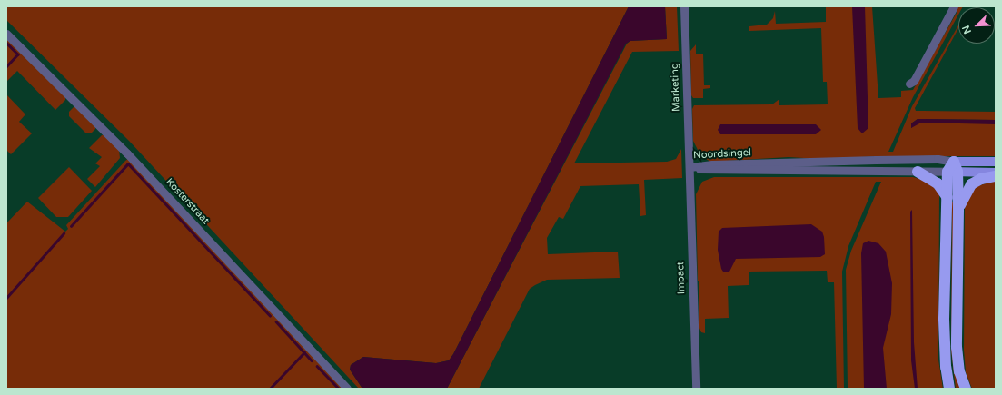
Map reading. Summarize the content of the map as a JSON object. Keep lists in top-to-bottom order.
{
  "streets": {
    "main road": ["Noordsingel"],
    "street": ["Marketing", "Kosterstraat", "Impact"]
  },
  "crossings": [
    ["Marketing", "Noordsingel"],
    ["Marketing", "Impact"],
    ["Noordsingel", "Impact"]
  ],
  "north": "bottom left"
}
